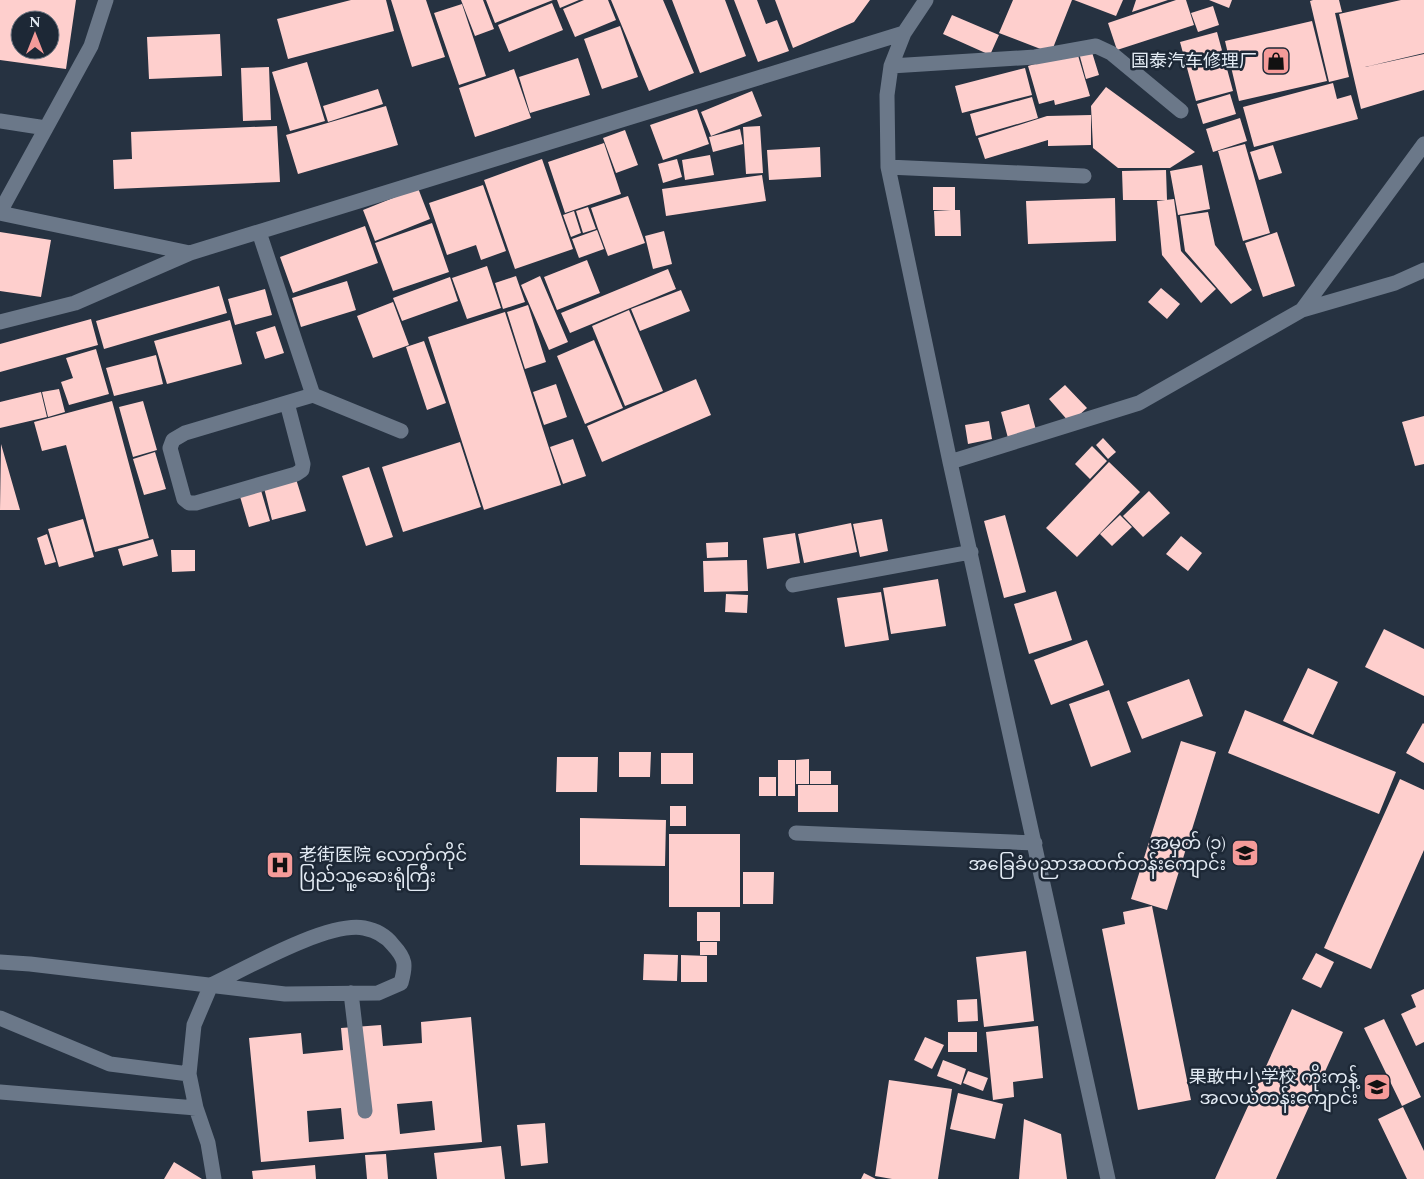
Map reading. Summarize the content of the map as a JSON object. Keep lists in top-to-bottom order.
{
  "places": {
    "shop": ["国泰汽车修理厂"],
    "school or university": ["အမှတ် (၁) အခြေခံပညာအထက်တန်းကျောင်း", "果敢中小学校 ကိုးကန့် အလယ်တန်းကျောင်း"],
    "hospital": ["老街医院 လောက်ကိုင် ပြည်သူ့ဆေးရုံကြီး"]
  },
  "north": "top"
}
